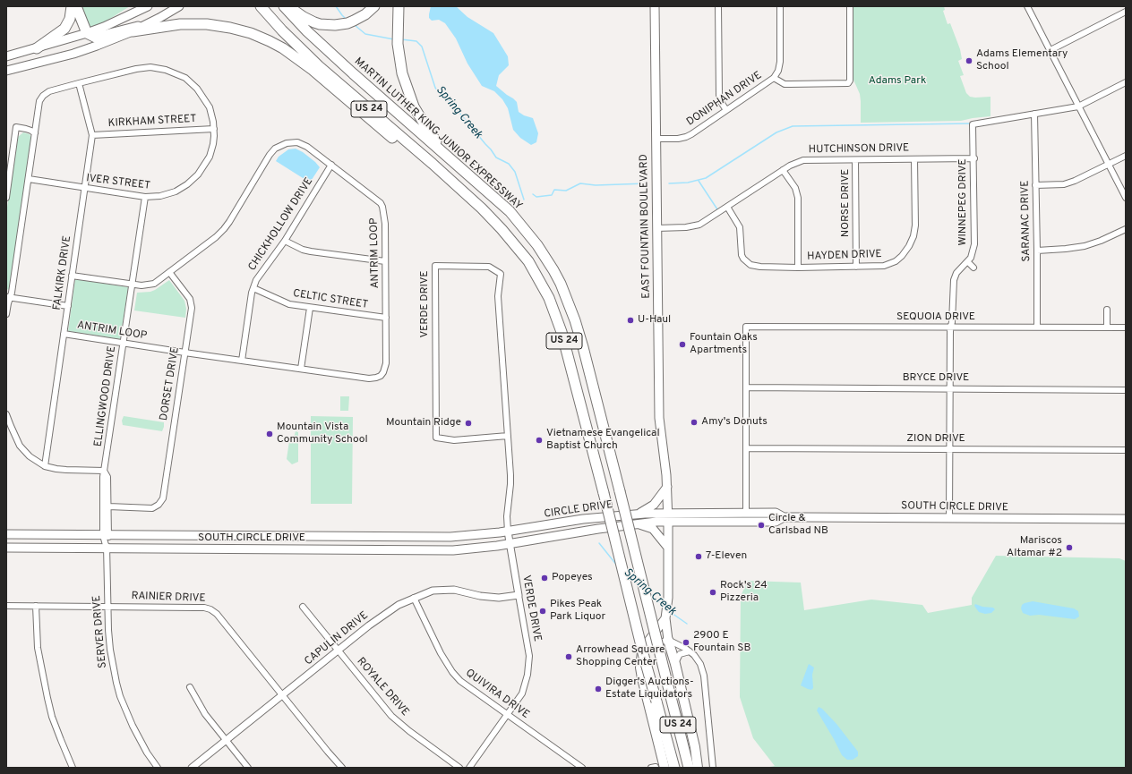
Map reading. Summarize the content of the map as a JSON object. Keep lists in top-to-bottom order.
{
  "streets": {
    "highway": ["US 24", "MARTIN LUTHER KING JUNIOR EXPRESSWAY"],
    "main road": ["EAST FOUNTAIN BOULEVARD", "SOUTH CIRCLE DRIVE", "CIRCLE DRIVE"],
    "street": [
      "DONIPHAN DRIVE",
      "KIRKHAM STREET",
      "HUTCHINSON DRIVE",
      "IVER STREET",
      "WINNEPEG DRIVE",
      "NORSE DRIVE",
      "SARANAC DRIVE",
      "CHICKHOLLOW DRIVE",
      "ANTRIM LOOP",
      "HAYDEN DRIVE",
      "FALKIRK DRIVE",
      "CELTIC STREET",
      "VERDE DRIVE",
      "SEQUOIA DRIVE",
      "BRYCE DRIVE",
      "DORSET DRIVE",
      "ELLINGWOOD DRIVE",
      "ZION DRIVE",
      "RAINIER DRIVE",
      "SERVER DRIVE",
      "CAPULIN DRIVE",
      "ROYALE DRIVE",
      "QUIVIRA DRIVE"
    ]
  },
  "crossings": [
    ["DONIPHAN DRIVE", "EAST FOUNTAIN BOULEVARD"],
    ["KIRKHAM STREET", "IVER STREET"],
    ["KIRKHAM STREET", "FALKIRK DRIVE"],
    ["HUTCHINSON DRIVE", "WINNEPEG DRIVE"],
    ["HUTCHINSON DRIVE", "NORSE DRIVE"],
    ["HUTCHINSON DRIVE", "EAST FOUNTAIN BOULEVARD"],
    ["HUTCHINSON DRIVE", "HAYDEN DRIVE"],
    ["IVER STREET", "FALKIRK DRIVE"],
    ["IVER STREET", "ELLINGWOOD DRIVE"],
    ["WINNEPEG DRIVE", "SARANAC DRIVE"],
    ["WINNEPEG DRIVE", "SEQUOIA DRIVE"],
    ["WINNEPEG DRIVE", "BRYCE DRIVE"],
    ["WINNEPEG DRIVE", "ZION DRIVE"],
    ["WINNEPEG DRIVE", "SOUTH CIRCLE DRIVE"],
    ["NORSE DRIVE", "HAYDEN DRIVE"],
    ["SARANAC DRIVE", "SEQUOIA DRIVE"],
    ["CHICKHOLLOW DRIVE", "ANTRIM LOOP"],
    ["CHICKHOLLOW DRIVE", "CELTIC STREET"],
    ["EAST FOUNTAIN BOULEVARD", "SOUTH CIRCLE DRIVE"],
    ["EAST FOUNTAIN BOULEVARD", "CIRCLE DRIVE"],
    ["ANTRIM LOOP", "FALKIRK DRIVE"],
    ["ANTRIM LOOP", "CELTIC STREET"],
    ["ANTRIM LOOP", "DORSET DRIVE"],
    ["ANTRIM LOOP", "ELLINGWOOD DRIVE"],
    ["VERDE DRIVE", "CIRCLE DRIVE"],
    ["VERDE DRIVE", "CAPULIN DRIVE"],
    ["VERDE DRIVE", "QUIVIRA DRIVE"],
    ["SEQUOIA DRIVE", "BRYCE DRIVE"],
    ["DORSET DRIVE", "ELLINGWOOD DRIVE"],
    ["ELLINGWOOD DRIVE", "SOUTH CIRCLE DRIVE"],
    ["ELLINGWOOD DRIVE", "SERVER DRIVE"],
    ["SOUTH CIRCLE DRIVE", "CIRCLE DRIVE"],
    ["SOUTH CIRCLE DRIVE", "SERVER DRIVE"],
    ["RAINIER DRIVE", "SERVER DRIVE"],
    ["RAINIER DRIVE", "CAPULIN DRIVE"],
    ["CAPULIN DRIVE", "ROYALE DRIVE"],
    ["CAPULIN DRIVE", "QUIVIRA DRIVE"]
  ],
  "water": ["Spring Creek"],
  "parks": ["Adams Park"],
  "places": [
    "Adams Elementary School",
    "U-Haul",
    "Fountain Oaks Apartments",
    "Amy's Donuts",
    "Mountain Ridge",
    "Mountain Vista Community School",
    "Vietnamese Evangelical Baptist Church",
    "Circle & Carlsbad NB",
    "Mariscos Altamar #2",
    "7-Eleven",
    "Popeyes",
    "Rock's 24 Pizzeria",
    "Pikes Peak Park Liquor",
    "2900 E Fountain SB",
    "Arrowhead Square Shopping Center",
    "Digger's Auctions- Estate Liquidators"
  ]
}
